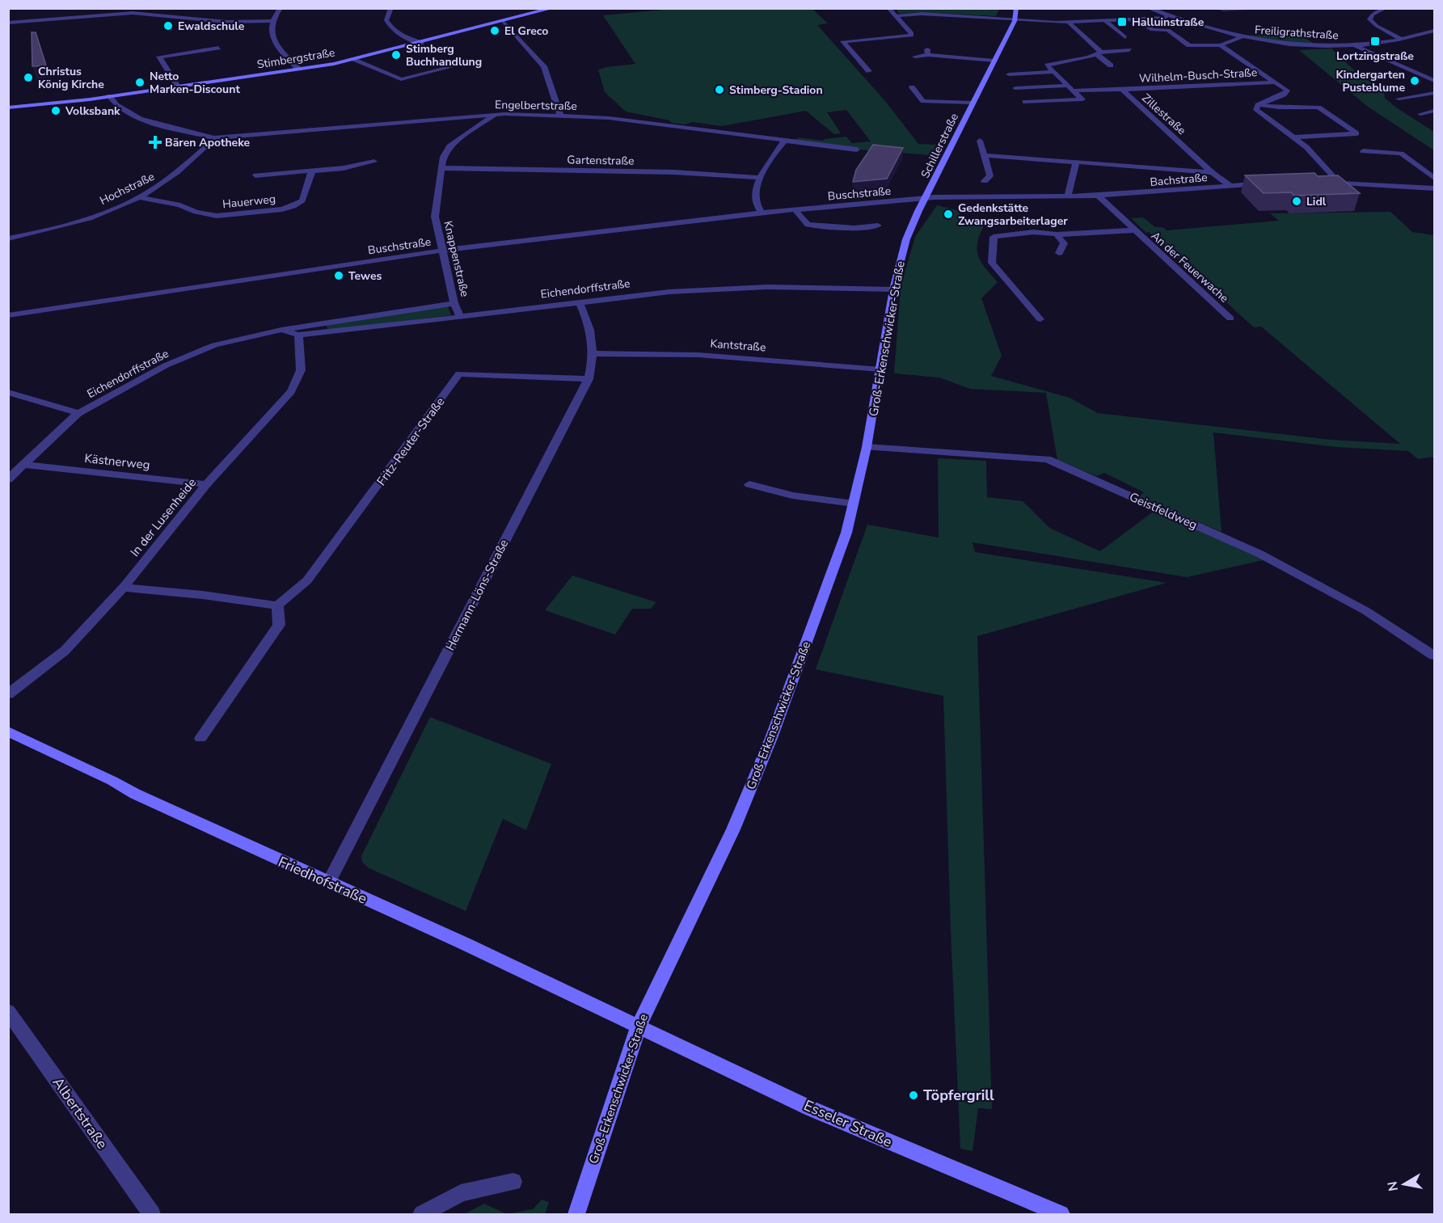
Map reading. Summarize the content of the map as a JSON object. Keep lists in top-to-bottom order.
{
  "streets": {
    "main road": [
      "Stimbergstraße",
      "Schillerstraße",
      "Groß-Erkenschwicker-Straße",
      "Friedhofstraße",
      "Esseler Straße"
    ],
    "street": [
      "Freiligrathstraße",
      "Wilhelm-Busch-Straße",
      "Engelbertstraße",
      "Zillestraße",
      "Gartenstraße",
      "Bachstraße",
      "Hochstraße",
      "Buschstraße",
      "Hauerweg",
      "Knappenstraße",
      "An der Feuerwache",
      "Eichendorffstraße",
      "Kantstraße",
      "Fritz-Reuter-Straße",
      "Kästnerweg",
      "Geistfeldweg",
      "In der Lusenheide",
      "Hermann-Löns-Straße",
      "Albertstraße"
    ]
  },
  "crossings": [
    ["Wilhelm-Busch-Straße", "Zillestraße"],
    ["Engelbertstraße", "Hochstraße"],
    ["Engelbertstraße", "Knappenstraße"],
    ["Zillestraße", "Bachstraße"],
    ["Schillerstraße", "Bachstraße"],
    ["Schillerstraße", "Buschstraße"],
    ["Schillerstraße", "Groß-Erkenschwicker-Straße"],
    ["Gartenstraße", "Knappenstraße"],
    ["Bachstraße", "Buschstraße"],
    ["Bachstraße", "An der Feuerwache"],
    ["Bachstraße", "Groß-Erkenschwicker-Straße"],
    ["Hochstraße", "Hauerweg"],
    ["Buschstraße", "Knappenstraße"],
    ["Buschstraße", "Groß-Erkenschwicker-Straße"],
    ["Knappenstraße", "Eichendorffstraße"],
    ["Eichendorffstraße", "Groß-Erkenschwicker-Straße"],
    ["Eichendorffstraße", "Kästnerweg"],
    ["Eichendorffstraße", "In der Lusenheide"],
    ["Eichendorffstraße", "Hermann-Löns-Straße"],
    ["Groß-Erkenschwicker-Straße", "Kantstraße"],
    ["Groß-Erkenschwicker-Straße", "Geistfeldweg"],
    ["Groß-Erkenschwicker-Straße", "Friedhofstraße"],
    ["Groß-Erkenschwicker-Straße", "Esseler Straße"],
    ["Kantstraße", "Hermann-Löns-Straße"],
    ["Fritz-Reuter-Straße", "Hermann-Löns-Straße"],
    ["Kästnerweg", "In der Lusenheide"],
    ["Hermann-Löns-Straße", "Friedhofstraße"],
    ["Friedhofstraße", "Esseler Straße"]
  ],
  "places": {
    "transit": ["Halluinstraße", "Lortzingstraße"],
    "other": [
      "Ewaldschule",
      "El Greco",
      "Stimberg Buchhandlung",
      "Christus König Kirche",
      "Kindergarten Pusteblume",
      "Netto Marken-Discount",
      "Stimberg-Stadion",
      "Volksbank",
      "Lidl",
      "Gedenkstätte Zwangsarbeiterlager",
      "Tewes",
      "Töpfergrill"
    ],
    "health": ["Bären Apotheke"]
  },
  "north": "left"
}
